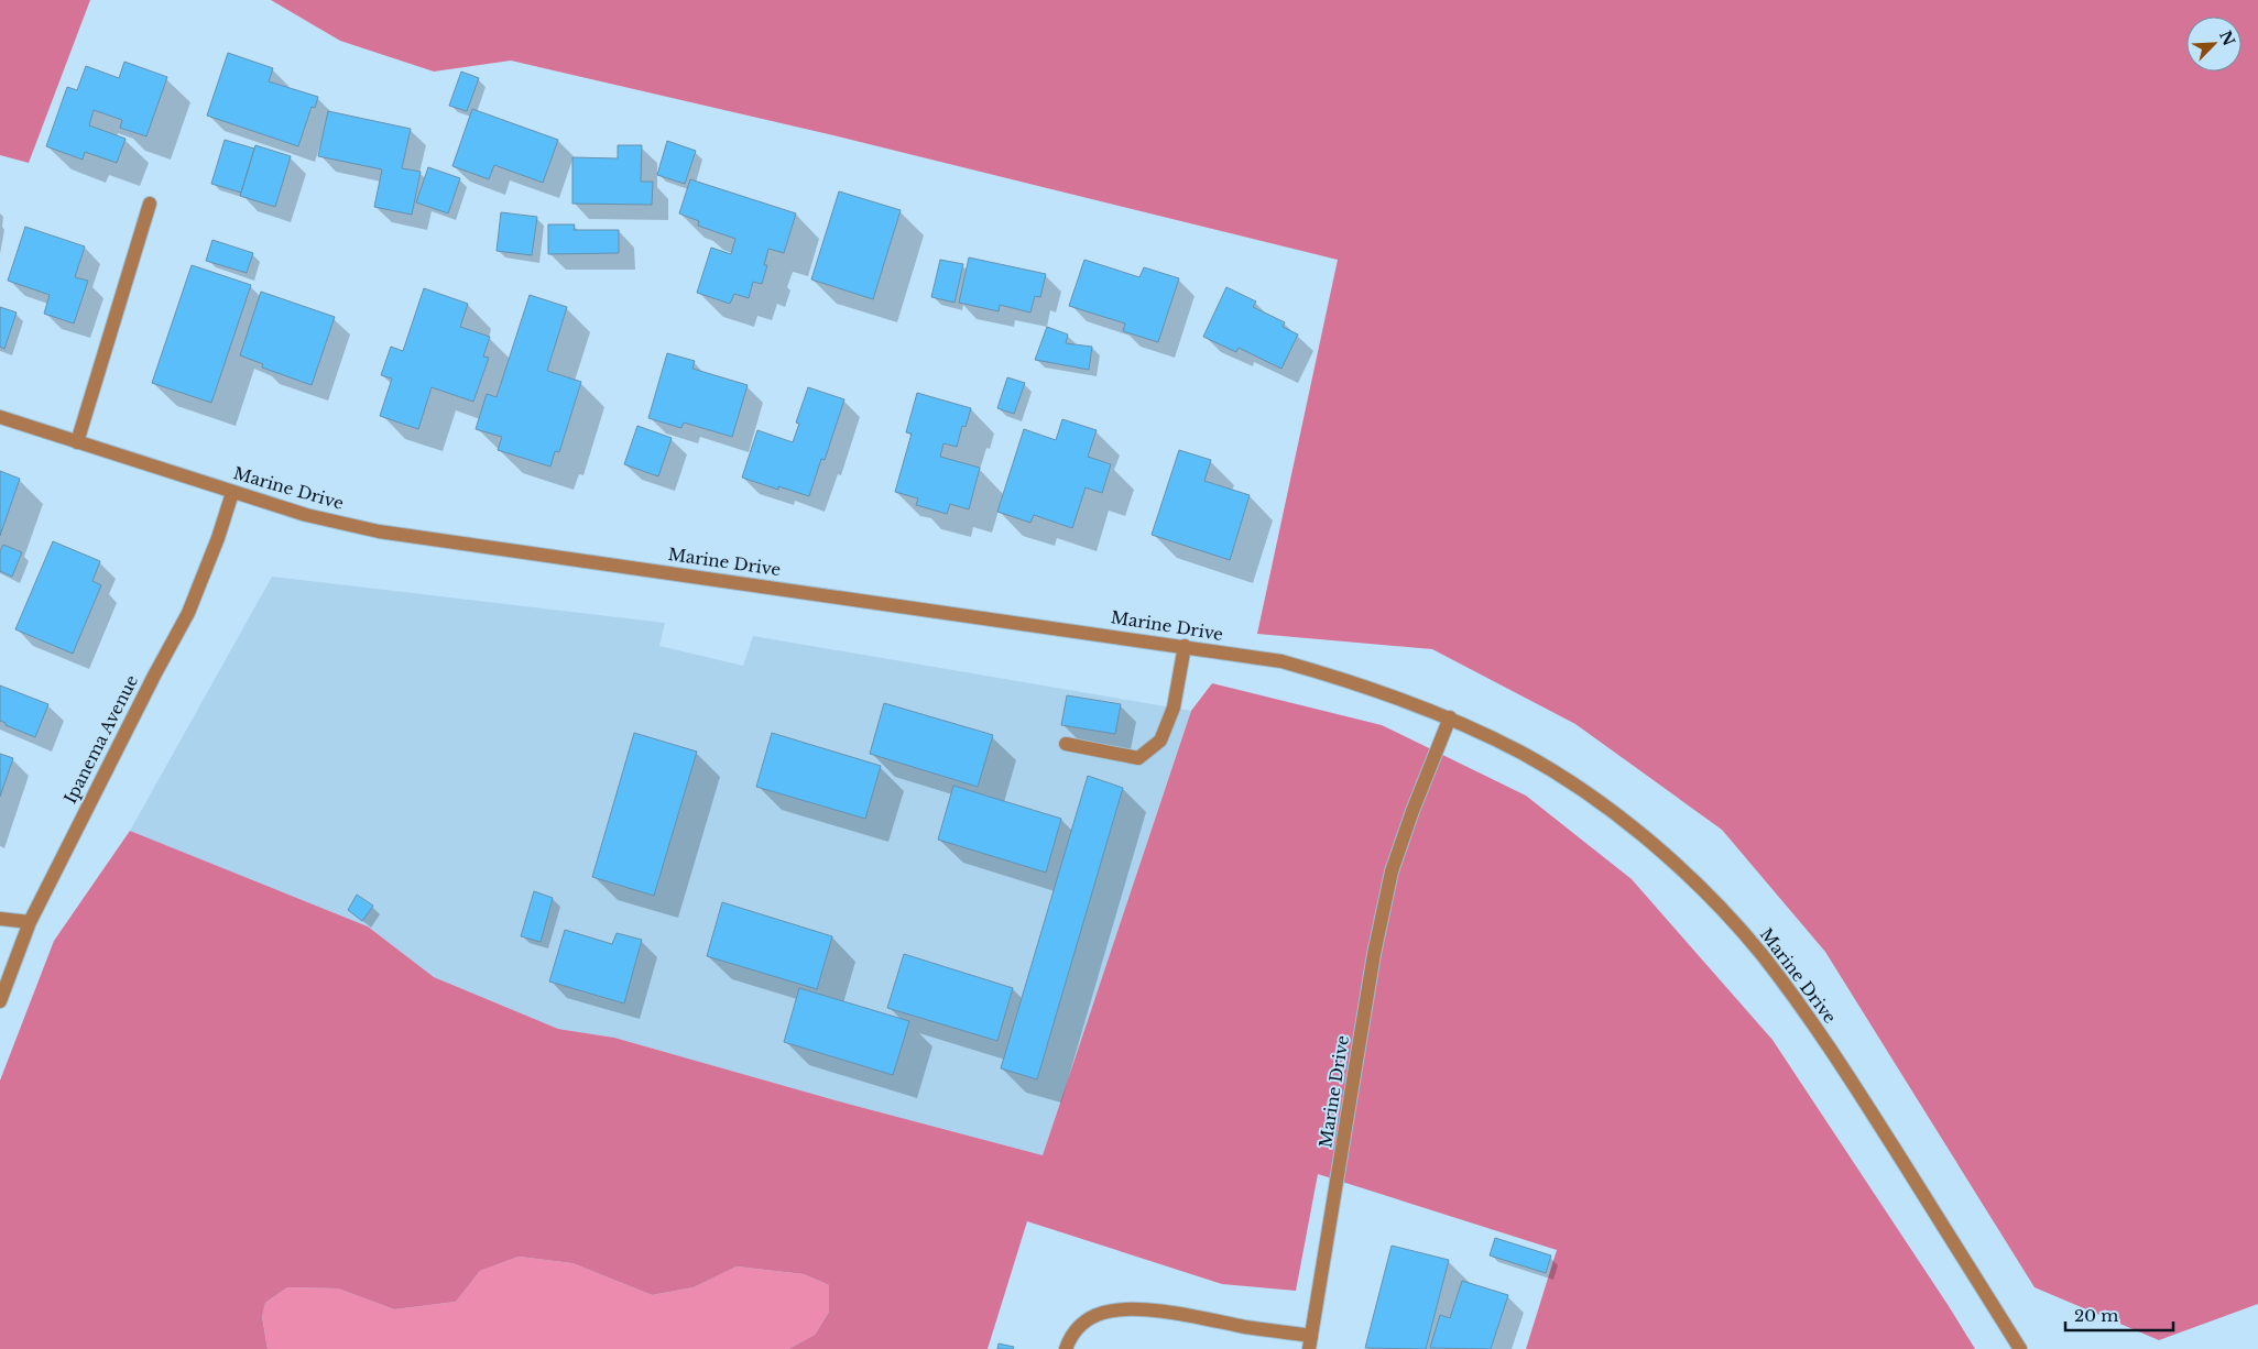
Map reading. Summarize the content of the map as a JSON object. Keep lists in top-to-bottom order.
{
  "streets": {
    "street": ["Marine Drive", "Ipanema Avenue"]
  },
  "crossings": [
    ["Marine Drive", "Ipanema Avenue"]
  ],
  "scale_bar": "20 m",
  "north": "top right"
}
